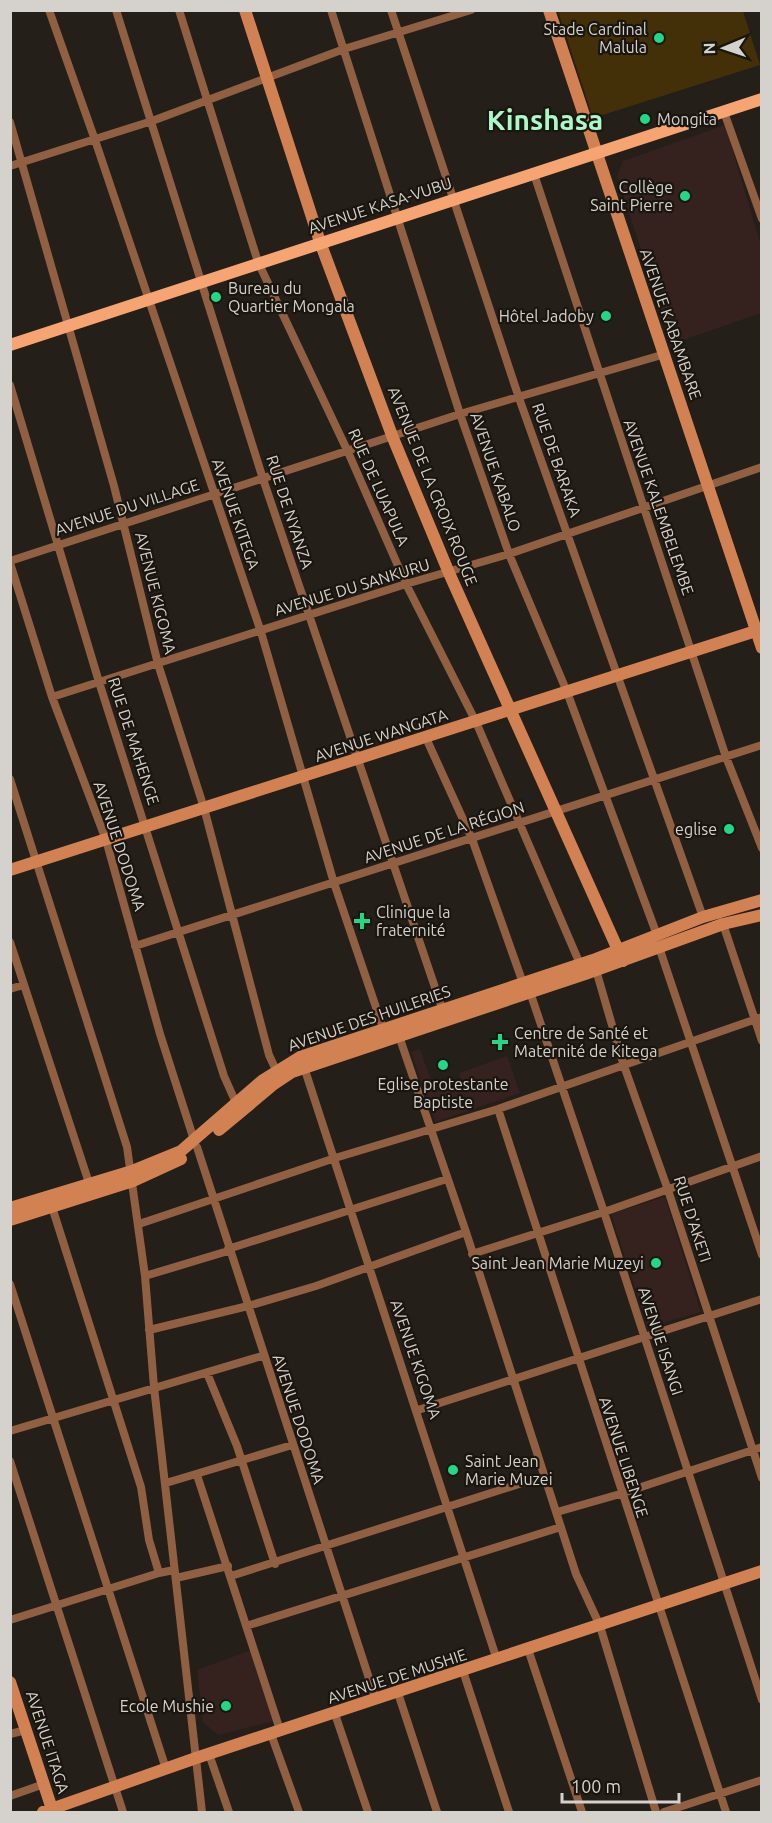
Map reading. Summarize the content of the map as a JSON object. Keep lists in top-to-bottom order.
{
  "streets": {
    "main road": ["AVENUE KASA-VUBU"],
    "street": [
      "AVENUE KABAMBARE",
      "RUE DE BARAKA",
      "AVENUE KABALO",
      "AVENUE DE LA CROIX ROUGE",
      "RUE DE LUAPULA",
      "AVENUE DU VILLAGE",
      "AVENUE KALEMBELEMBE",
      "RUE DE NYANZA",
      "AVENUE KITEGA",
      "AVENUE DU SANKURU",
      "AVENUE KIGOMA",
      "AVENUE WANGATA",
      "RUE DE MAHENGE",
      "AVENUE DE LA RÉGION",
      "AVENUE DODOMA",
      "AVENUE DES HUILERIES",
      "RUE D'AKETI",
      "AVENUE ISANGI",
      "AVENUE LIBENGE",
      "AVENUE DE MUSHIE",
      "AVENUE ITAGA"
    ]
  },
  "crossings": [
    ["AVENUE KASA-VUBU", "AVENUE KABAMBARE"],
    ["AVENUE KASA-VUBU", "RUE DE BARAKA"],
    ["AVENUE KASA-VUBU", "AVENUE KABALO"],
    ["AVENUE KASA-VUBU", "AVENUE DE LA CROIX ROUGE"],
    ["AVENUE KASA-VUBU", "RUE DE LUAPULA"],
    ["AVENUE KASA-VUBU", "AVENUE KALEMBELEMBE"],
    ["AVENUE KASA-VUBU", "RUE DE NYANZA"],
    ["AVENUE KASA-VUBU", "AVENUE KITEGA"],
    ["AVENUE KASA-VUBU", "AVENUE KIGOMA"],
    ["AVENUE KABAMBARE", "AVENUE DU VILLAGE"],
    ["AVENUE KABAMBARE", "AVENUE DU SANKURU"],
    ["AVENUE KABAMBARE", "AVENUE WANGATA"],
    ["RUE DE BARAKA", "AVENUE DU VILLAGE"],
    ["RUE DE BARAKA", "AVENUE DU SANKURU"],
    ["RUE DE BARAKA", "AVENUE WANGATA"],
    ["RUE DE BARAKA", "AVENUE DE LA RÉGION"],
    ["RUE DE BARAKA", "AVENUE DES HUILERIES"],
    ["AVENUE KABALO", "AVENUE DU VILLAGE"],
    ["AVENUE KABALO", "AVENUE DU SANKURU"],
    ["AVENUE KABALO", "AVENUE WANGATA"],
    ["AVENUE KABALO", "AVENUE DE LA RÉGION"],
    ["AVENUE KABALO", "AVENUE DES HUILERIES"],
    ["AVENUE DE LA CROIX ROUGE", "AVENUE DU VILLAGE"],
    ["AVENUE DE LA CROIX ROUGE", "AVENUE DU SANKURU"],
    ["AVENUE DE LA CROIX ROUGE", "AVENUE WANGATA"],
    ["AVENUE DE LA CROIX ROUGE", "AVENUE DE LA RÉGION"],
    ["AVENUE DE LA CROIX ROUGE", "AVENUE DES HUILERIES"],
    ["RUE DE LUAPULA", "AVENUE DU VILLAGE"],
    ["RUE DE LUAPULA", "AVENUE DU SANKURU"],
    ["RUE DE LUAPULA", "AVENUE WANGATA"],
    ["RUE DE LUAPULA", "AVENUE DE LA RÉGION"],
    ["RUE DE LUAPULA", "AVENUE DES HUILERIES"],
    ["AVENUE DU VILLAGE", "AVENUE KALEMBELEMBE"],
    ["AVENUE DU VILLAGE", "RUE DE NYANZA"],
    ["AVENUE DU VILLAGE", "AVENUE KITEGA"],
    ["AVENUE DU VILLAGE", "AVENUE KIGOMA"],
    ["AVENUE DU VILLAGE", "RUE DE MAHENGE"],
    ["AVENUE DU VILLAGE", "AVENUE DODOMA"],
    ["AVENUE KALEMBELEMBE", "AVENUE DU SANKURU"],
    ["AVENUE KALEMBELEMBE", "AVENUE WANGATA"],
    ["AVENUE KALEMBELEMBE", "AVENUE DE LA RÉGION"],
    ["RUE DE NYANZA", "AVENUE DU SANKURU"],
    ["RUE DE NYANZA", "AVENUE WANGATA"],
    ["RUE DE NYANZA", "AVENUE DE LA RÉGION"],
    ["RUE DE NYANZA", "AVENUE DES HUILERIES"],
    ["AVENUE KITEGA", "AVENUE DU SANKURU"],
    ["AVENUE KITEGA", "AVENUE WANGATA"],
    ["AVENUE KITEGA", "AVENUE DE LA RÉGION"],
    ["AVENUE KITEGA", "AVENUE DES HUILERIES"],
    ["AVENUE DU SANKURU", "AVENUE KIGOMA"],
    ["AVENUE DU SANKURU", "RUE DE MAHENGE"],
    ["AVENUE DU SANKURU", "AVENUE DODOMA"],
    ["AVENUE KIGOMA", "AVENUE WANGATA"],
    ["AVENUE KIGOMA", "AVENUE DE LA RÉGION"],
    ["AVENUE KIGOMA", "AVENUE DES HUILERIES"],
    ["AVENUE KIGOMA", "AVENUE DE MUSHIE"],
    ["AVENUE WANGATA", "RUE DE MAHENGE"],
    ["AVENUE WANGATA", "AVENUE DODOMA"],
    ["AVENUE WANGATA", "AVENUE ISANGI"],
    ["RUE DE MAHENGE", "AVENUE DE LA RÉGION"],
    ["RUE DE MAHENGE", "AVENUE DES HUILERIES"],
    ["AVENUE DE LA RÉGION", "AVENUE DODOMA"],
    ["AVENUE DE LA RÉGION", "AVENUE ISANGI"],
    ["AVENUE DODOMA", "AVENUE DES HUILERIES"],
    ["AVENUE DODOMA", "AVENUE DE MUSHIE"],
    ["AVENUE DES HUILERIES", "RUE D'AKETI"],
    ["AVENUE DES HUILERIES", "AVENUE ISANGI"],
    ["AVENUE ISANGI", "AVENUE DE MUSHIE"],
    ["AVENUE LIBENGE", "AVENUE DE MUSHIE"],
    ["AVENUE DE MUSHIE", "AVENUE ITAGA"]
  ],
  "districts": ["Kinshasa"],
  "places": {
    "other": [
      "Stade Cardinal Malula",
      "Mongita",
      "Collège Saint Pierre",
      "Bureau du Quartier Mongala",
      "Hôtel Jadoby",
      "eglise",
      "Eglise protestante Baptiste",
      "Saint Jean Marie Muzeyi",
      "Saint Jean Marie Muzei",
      "Ecole Mushie"
    ],
    "health": ["Clinique la fraternité", "Centre de Santé et Maternité de Kitega"]
  },
  "scale_bar": "100 m",
  "north": "left"
}
